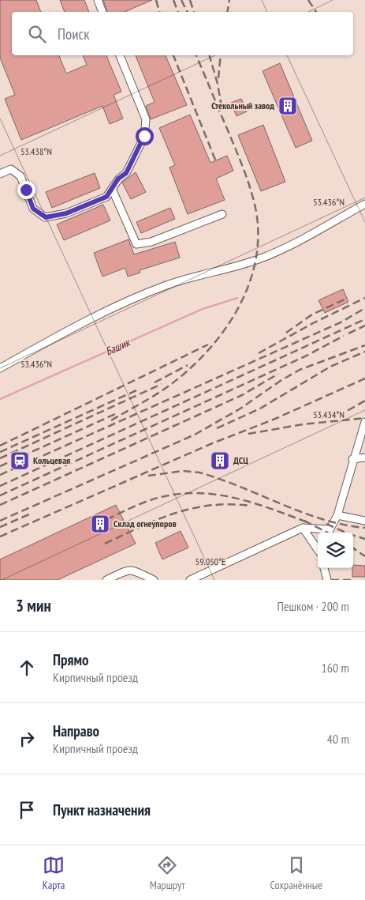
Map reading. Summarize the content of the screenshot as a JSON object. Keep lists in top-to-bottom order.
{
  "water": ["Башик"],
  "places": {
    "building": ["Стекольный завод", "ДСЦ", "Склад огнеупоров"],
    "station": ["Кольцевая"]
  },
  "page": {
    "search": "Поиск",
    "heading": ["3 мин", "Пешком · 200 m"],
    "list": [
      ["Прямо", "Кирпичный проезд", "160 m"],
      ["Направо", "Кирпичный проезд", "40 m"],
      "Пункт назначения"
    ],
    "nav": ["Карта", "Маршрут", "Сохранённые"]
  },
  "coordinates": [
    "53.438°N",
    "53.436°N",
    "53.434°N",
    "59.050°E"
  ]
}
